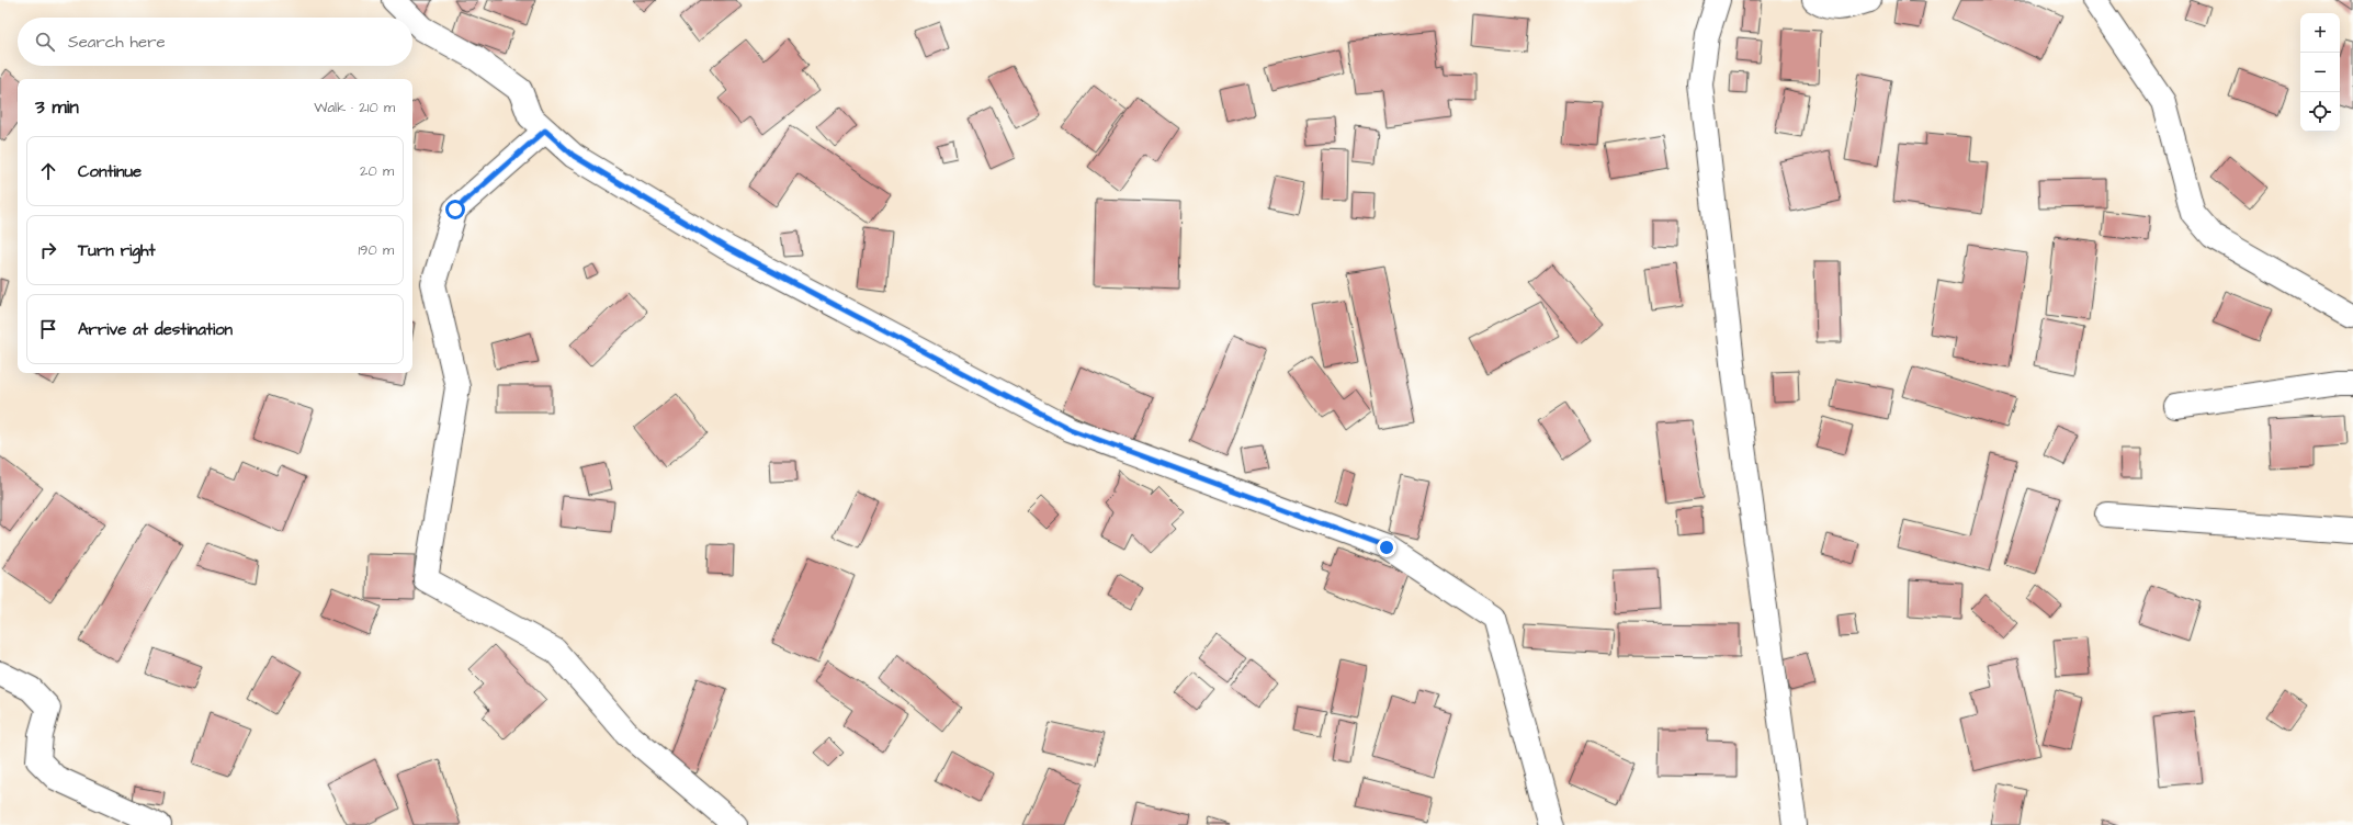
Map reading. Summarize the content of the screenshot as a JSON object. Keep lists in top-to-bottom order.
{
  "page": {
    "map_buttons": ["+", "−"],
    "search": "Search here",
    "heading": ["3 min", "Walk · 210 m"],
    "list": [
      ["Continue", "20 m"],
      ["Turn right", "190 m"],
      "Arrive at destination"
    ]
  }
}
